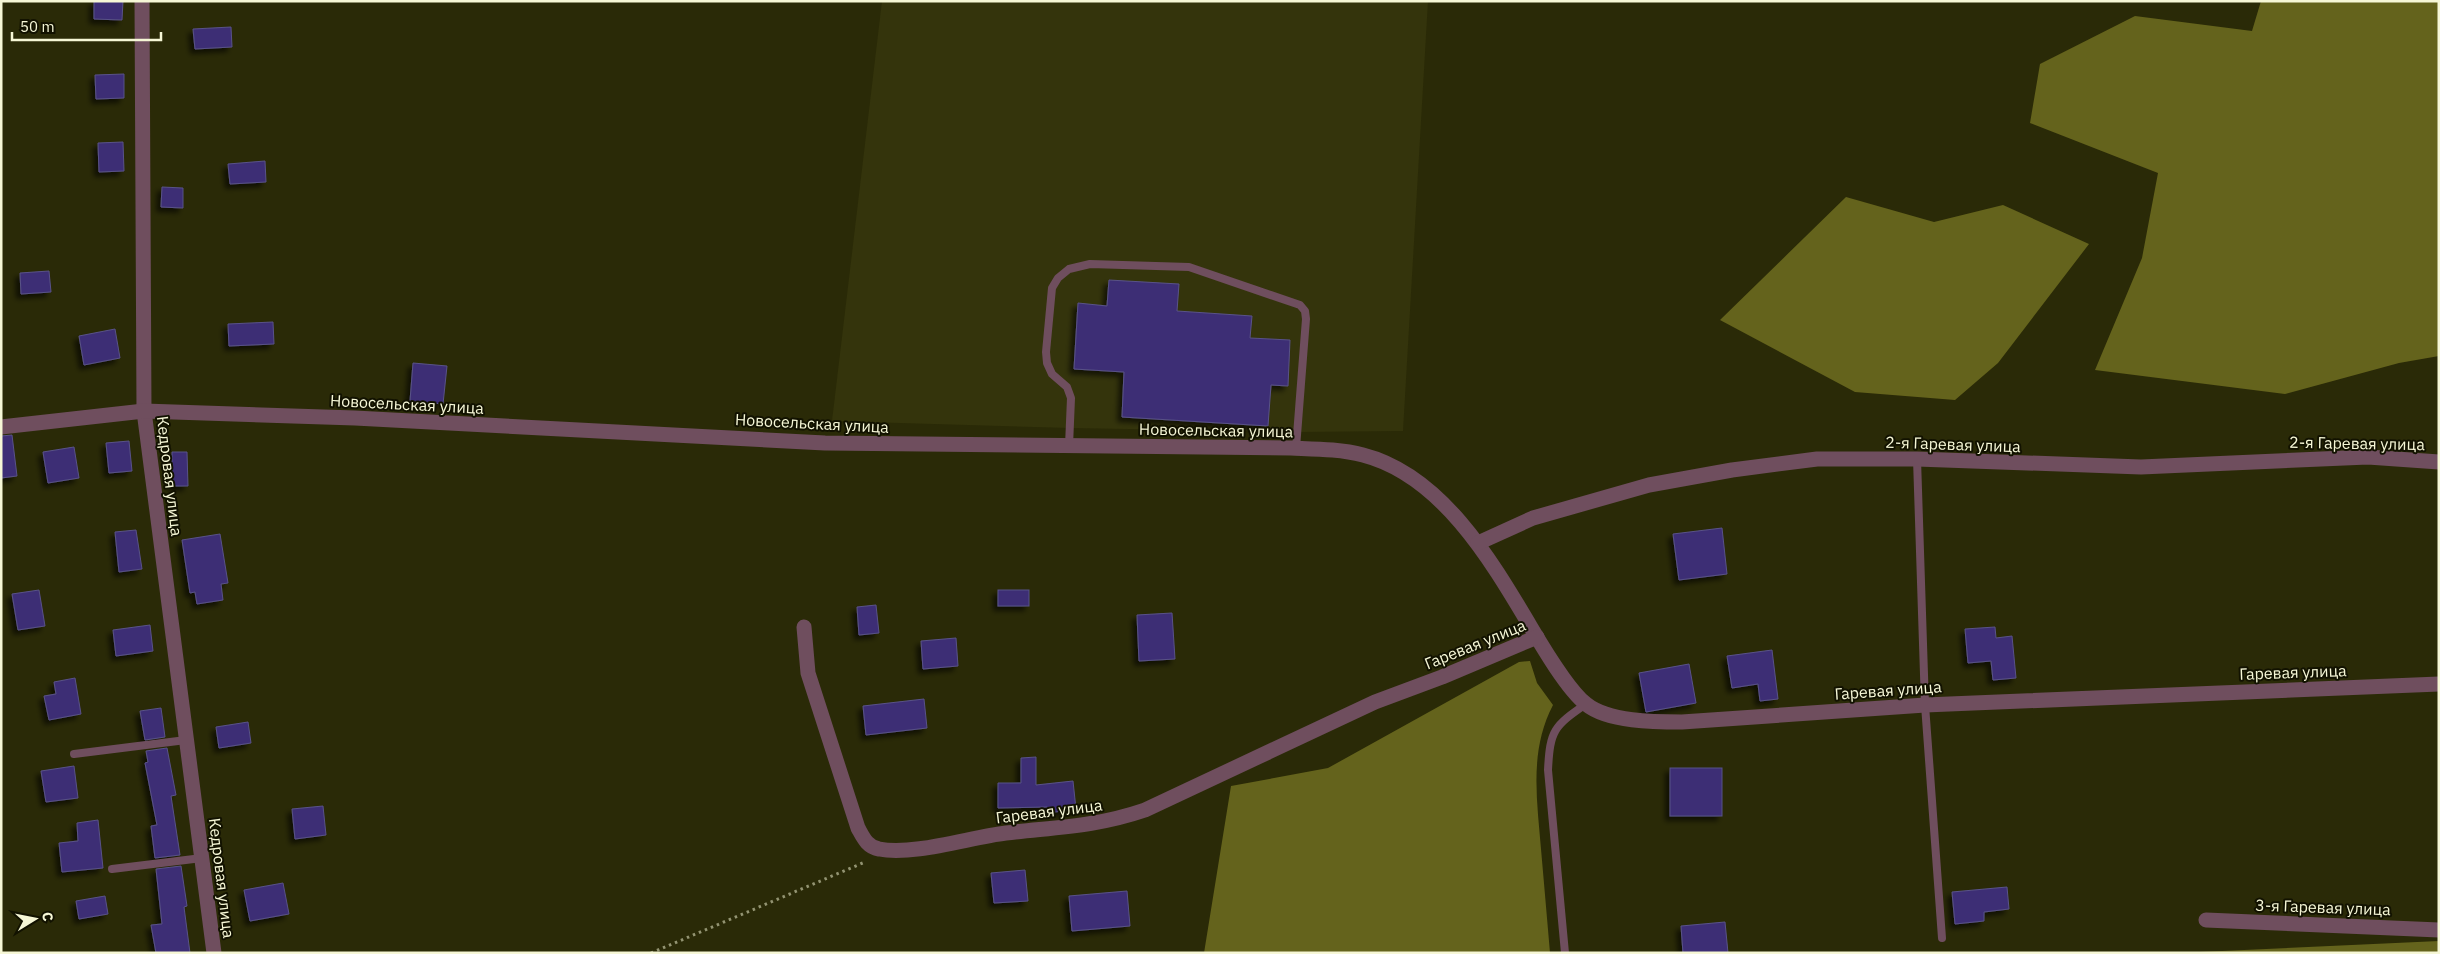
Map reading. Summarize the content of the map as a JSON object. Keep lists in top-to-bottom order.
{
  "streets": {
    "street": [
      "Новосельская улица",
      "2-я Гаревая улица",
      "Кедровая улица",
      "Гаревая улица",
      "3-я Гаревая улица"
    ]
  },
  "crossings": [
    ["Новосельская улица", "2-я Гаревая улица"],
    ["Новосельская улица", "Кедровая улица"],
    ["Новосельская улица", "Гаревая улица"]
  ],
  "scale_bar": "50 m",
  "north": "right"
}
